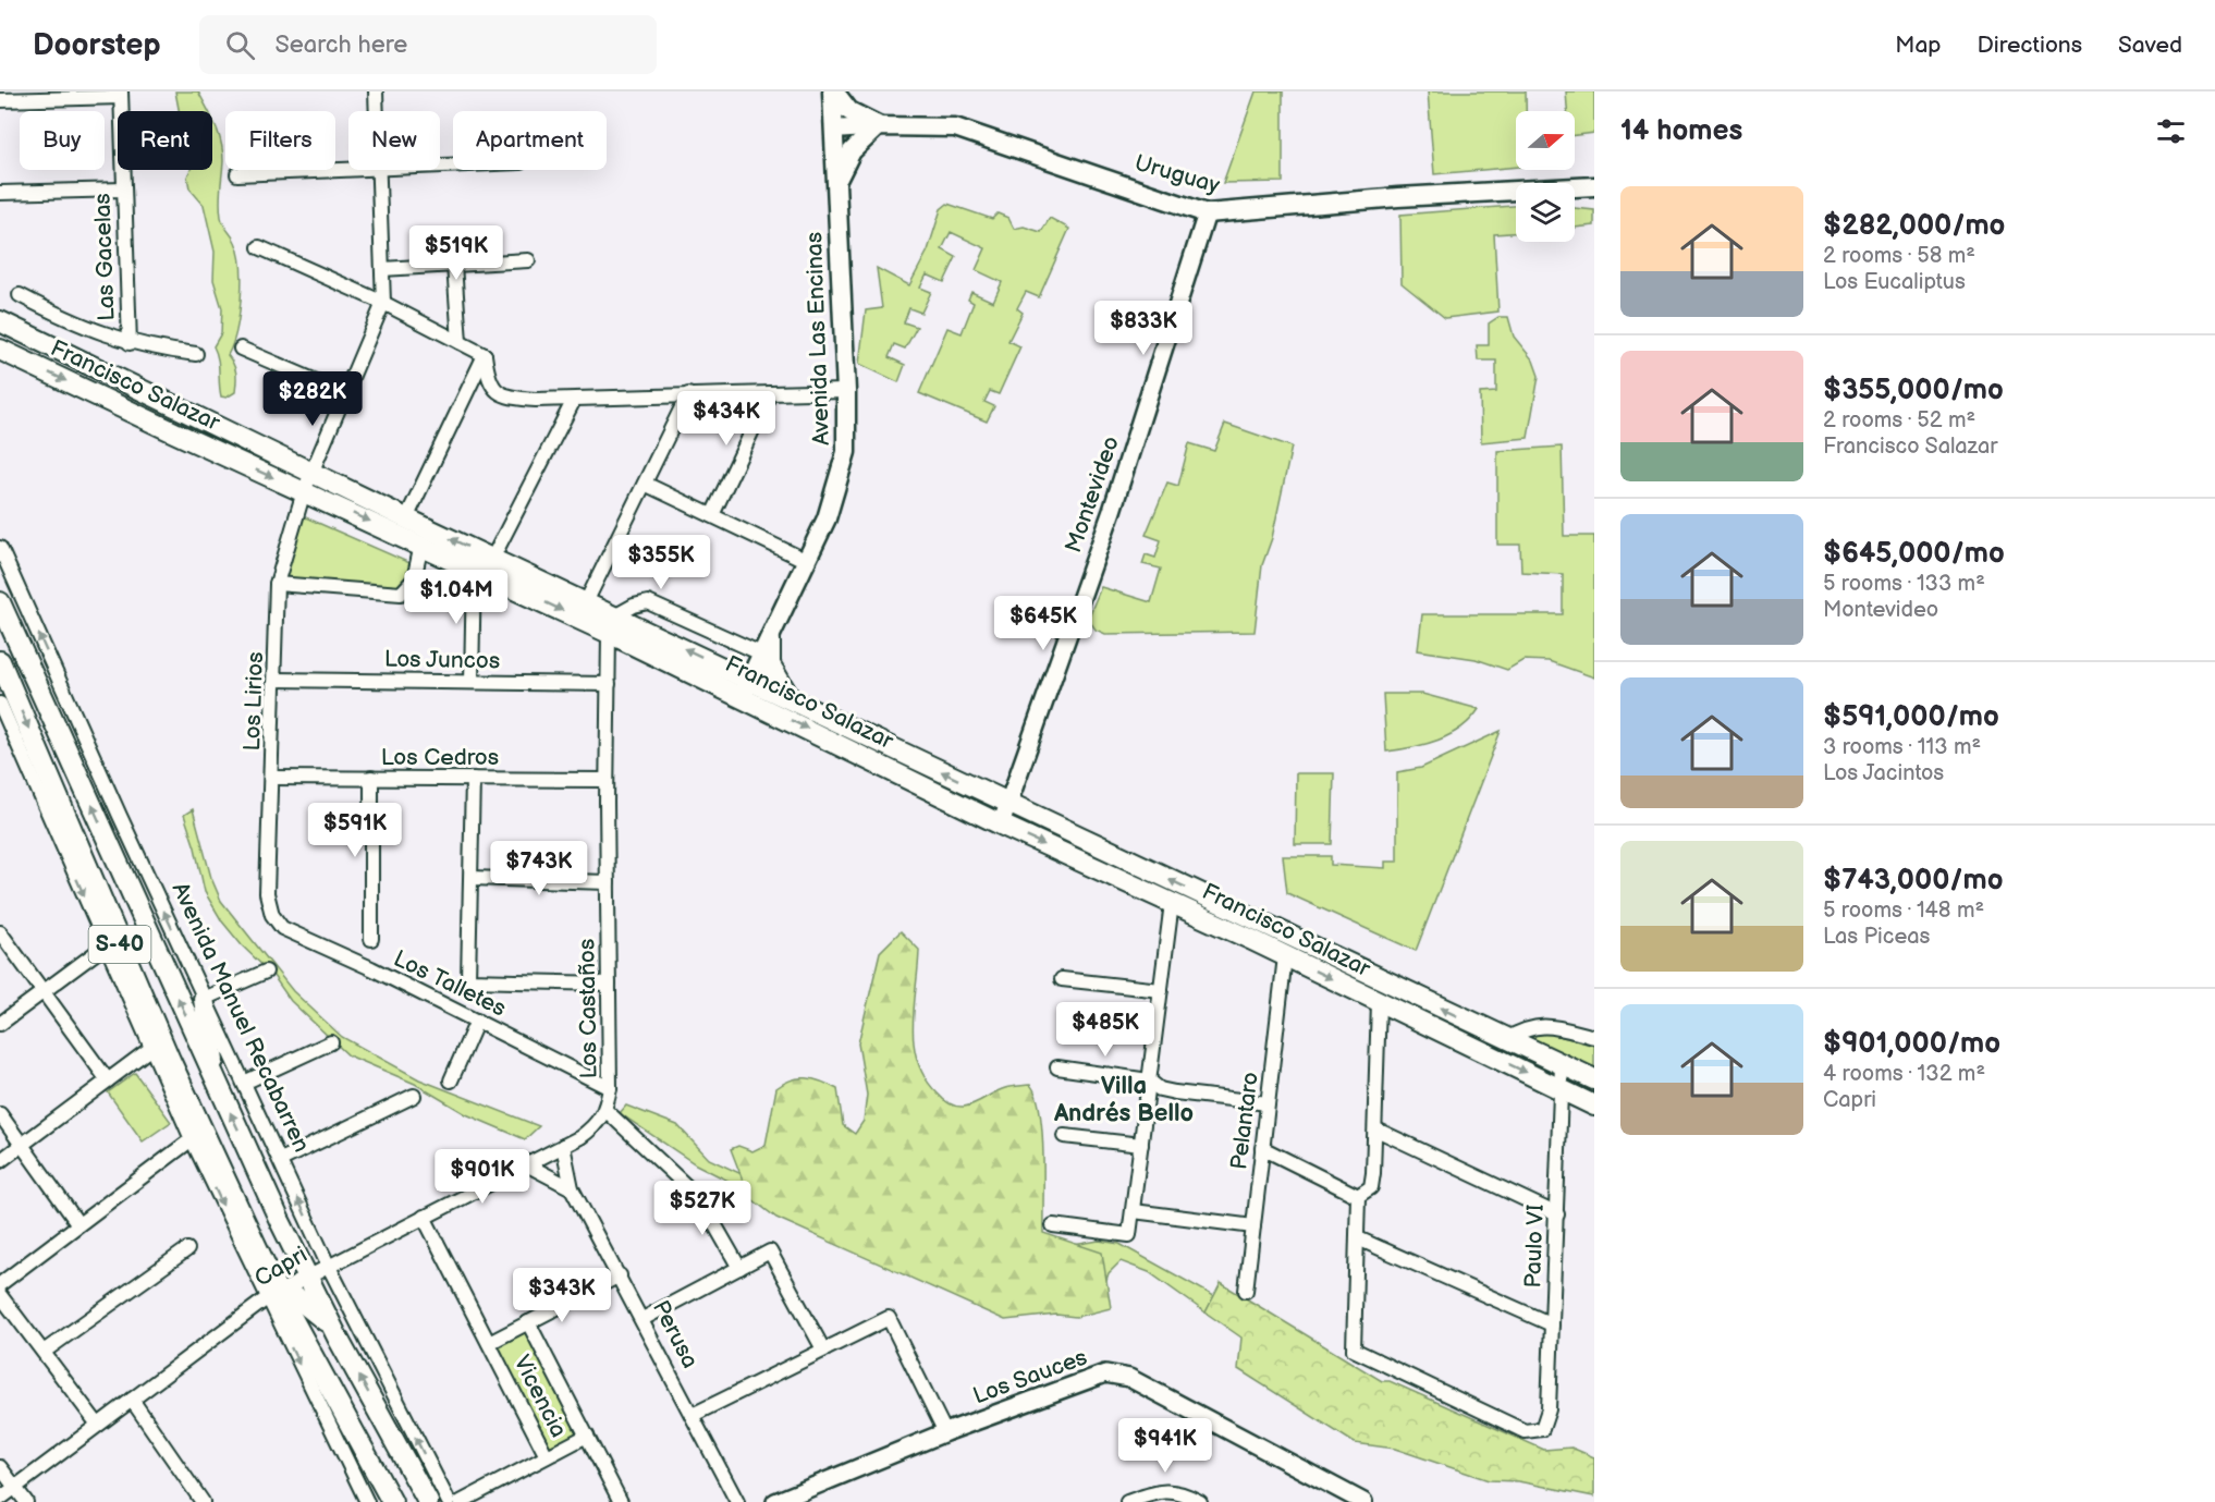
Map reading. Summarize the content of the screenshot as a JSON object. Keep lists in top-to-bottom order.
{
  "streets": {
    "main road": [
      "Uruguay",
      "Avenida Las Encinas",
      "Francisco Salazar",
      "S-40",
      "Avenida Manuel Recabarren"
    ],
    "street": [
      "Las Gacelas",
      "Montevideo",
      "Los Juncos",
      "Los Lirios",
      "Los Cedros",
      "Los Talletes",
      "Los Castaños",
      "Pelantaro",
      "Paulo VI",
      "Capri",
      "Perusa",
      "Los Sauces",
      "Vicencia"
    ]
  },
  "crossings": [
    ["Uruguay", "Avenida Las Encinas"],
    ["Uruguay", "Montevideo"],
    ["Las Gacelas", "Francisco Salazar"],
    ["Avenida Las Encinas", "Francisco Salazar"],
    ["Francisco Salazar", "Montevideo"],
    ["Francisco Salazar", "Los Lirios"],
    ["Francisco Salazar", "Los Castaños"],
    ["Francisco Salazar", "Pelantaro"],
    ["Francisco Salazar", "Paulo VI"],
    ["Los Juncos", "Los Lirios"],
    ["Los Juncos", "Los Castaños"],
    ["Los Lirios", "Los Cedros"],
    ["Los Lirios", "Los Talletes"],
    ["Los Cedros", "Los Castaños"],
    ["S-40", "Capri"],
    ["Los Talletes", "Los Castaños"],
    ["Los Castaños", "Capri"],
    ["Avenida Manuel Recabarren", "Capri"],
    ["Capri", "Perusa"],
    ["Capri", "Vicencia"]
  ],
  "districts": ["Villa Andrés Bello"],
  "north": "right",
  "page": {
    "header": "Doorstep",
    "search": "Search here",
    "nav": ["Map", "Directions", "Saved"],
    "heading": "14 homes",
    "chip": [
      "Buy",
      "Rent",
      "Filters",
      "New",
      "Apartment"
    ],
    "list": [
      {
        "name": "$282,000/mo",
        "note": "2 rooms · 58 m² · Los Eucaliptus"
      },
      {
        "name": "$355,000/mo",
        "note": "2 rooms · 52 m² · Francisco Salazar"
      },
      {
        "name": "$645,000/mo",
        "note": "5 rooms · 133 m² · Montevideo"
      },
      {
        "name": "$591,000/mo",
        "note": "3 rooms · 113 m² · Los Jacintos"
      },
      {
        "name": "$743,000/mo",
        "note": "5 rooms · 148 m² · Las Piceas"
      },
      {
        "name": "$901,000/mo",
        "note": "4 rooms · 132 m² · Capri"
      }
    ],
    "price": [
      "$519K",
      "$833K",
      "$282K",
      "$434K",
      "$355K",
      "$1.04M",
      "$645K",
      "$591K",
      "$743K",
      "$485K",
      "$901K",
      "$527K",
      "$343K",
      "$941K"
    ]
  }
}
